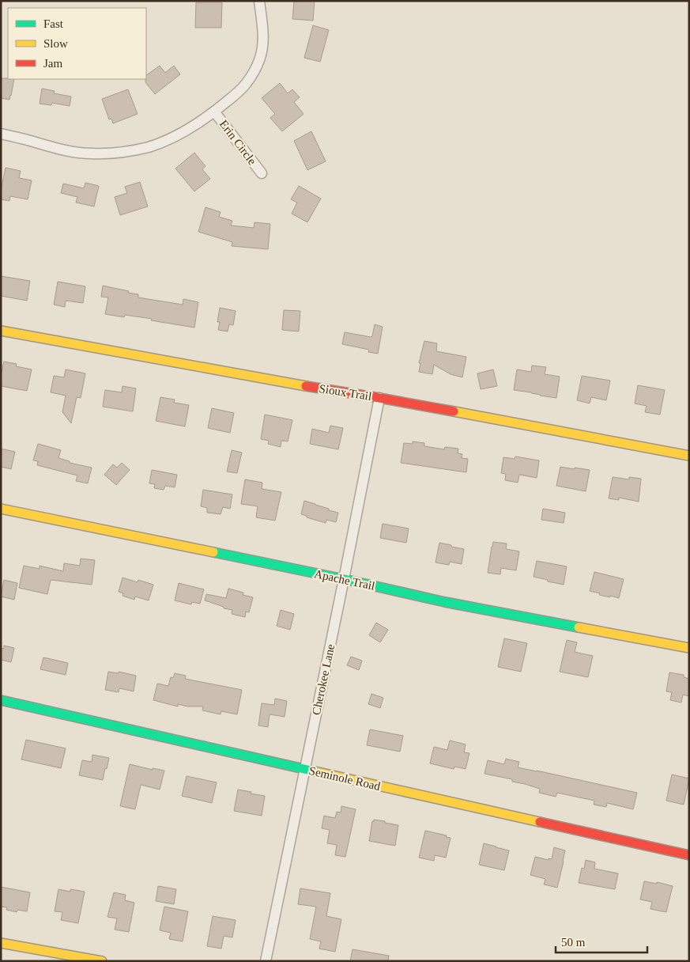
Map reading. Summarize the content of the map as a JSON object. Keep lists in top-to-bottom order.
{
  "streets": {
    "street": [
      "Erin Circle",
      "Sioux Trail",
      "Apache Trail",
      "Cherokee Lane",
      "Seminole Road"
    ]
  },
  "crossings": [
    ["Sioux Trail", "Cherokee Lane"],
    ["Apache Trail", "Cherokee Lane"],
    ["Cherokee Lane", "Seminole Road"]
  ],
  "legend": ["Fast", "Slow", "Jam"],
  "scale_bar": "50 m"
}
